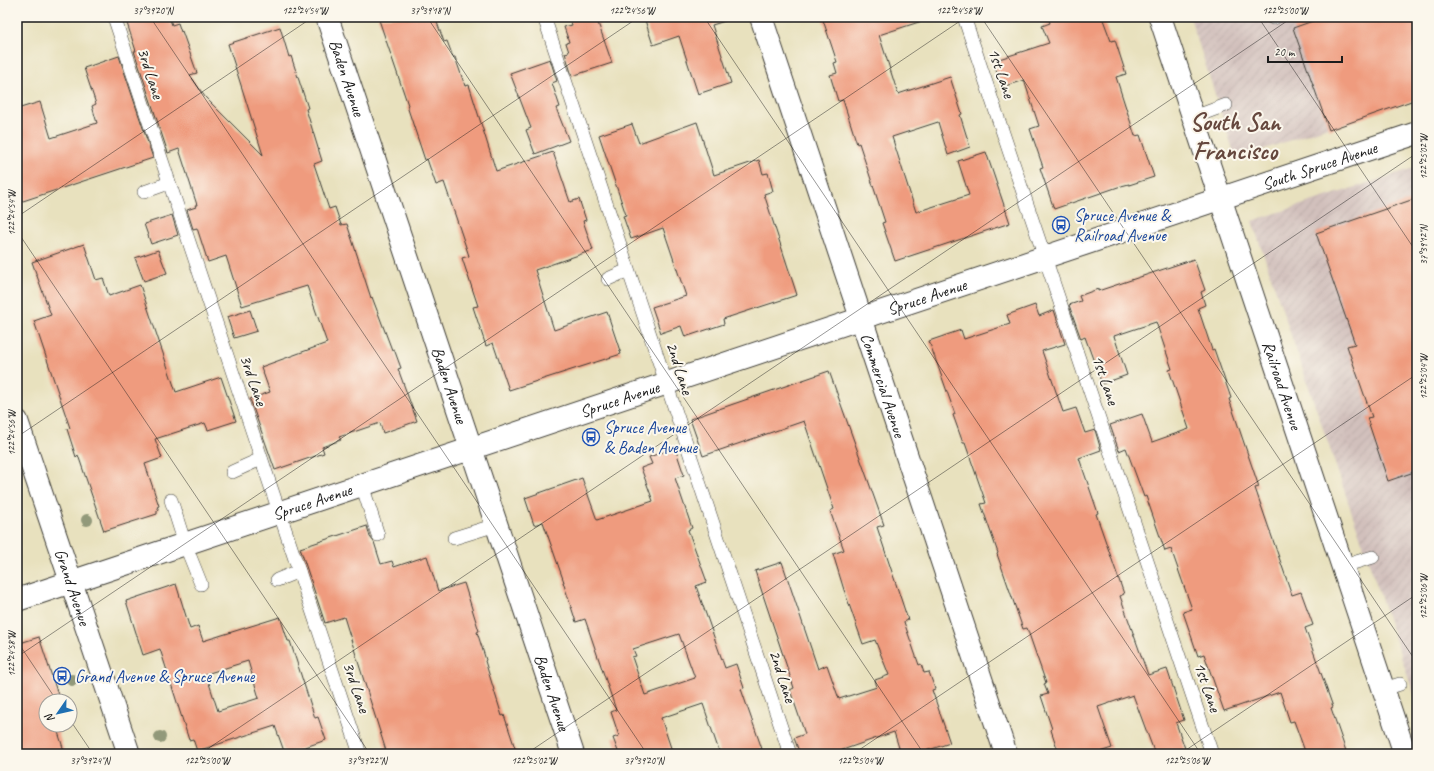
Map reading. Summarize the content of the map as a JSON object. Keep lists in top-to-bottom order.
{
  "streets": {
    "street": [
      "Baden Avenue",
      "South Spruce Avenue",
      "Spruce Avenue",
      "Railroad Avenue",
      "Commercial Avenue",
      "Grand Avenue"
    ],
    "lane": ["3rd Lane", "1st Lane", "2nd Lane"]
  },
  "crossings": [
    ["3rd Lane", "Spruce Avenue"],
    ["1st Lane", "Spruce Avenue"],
    ["Baden Avenue", "Spruce Avenue"],
    ["South Spruce Avenue", "Spruce Avenue"],
    ["South Spruce Avenue", "Railroad Avenue"],
    ["Spruce Avenue", "2nd Lane"],
    ["Spruce Avenue", "Railroad Avenue"],
    ["Spruce Avenue", "Commercial Avenue"],
    ["Spruce Avenue", "Grand Avenue"]
  ],
  "districts": ["South San Francisco"],
  "places": {
    "bus stop": ["Spruce Avenue & Railroad Avenue", "Spruce Avenue & Baden Avenue", "Grand Avenue & Spruce Avenue"]
  },
  "scale_bar": "20 m",
  "north": "bottom left",
  "coordinates": [
    "37°39'20\"N",
    "122°24'54\"W",
    "37°39'18\"N",
    "122°24'56\"W",
    "122°24'58\"W",
    "122°25'00\"W",
    "122°25'02\"W",
    "37°39'12\"N",
    "122°25'04\"W",
    "122°25'06\"W",
    "37°39'24\"N",
    "37°39'22\"N"
  ]
}
